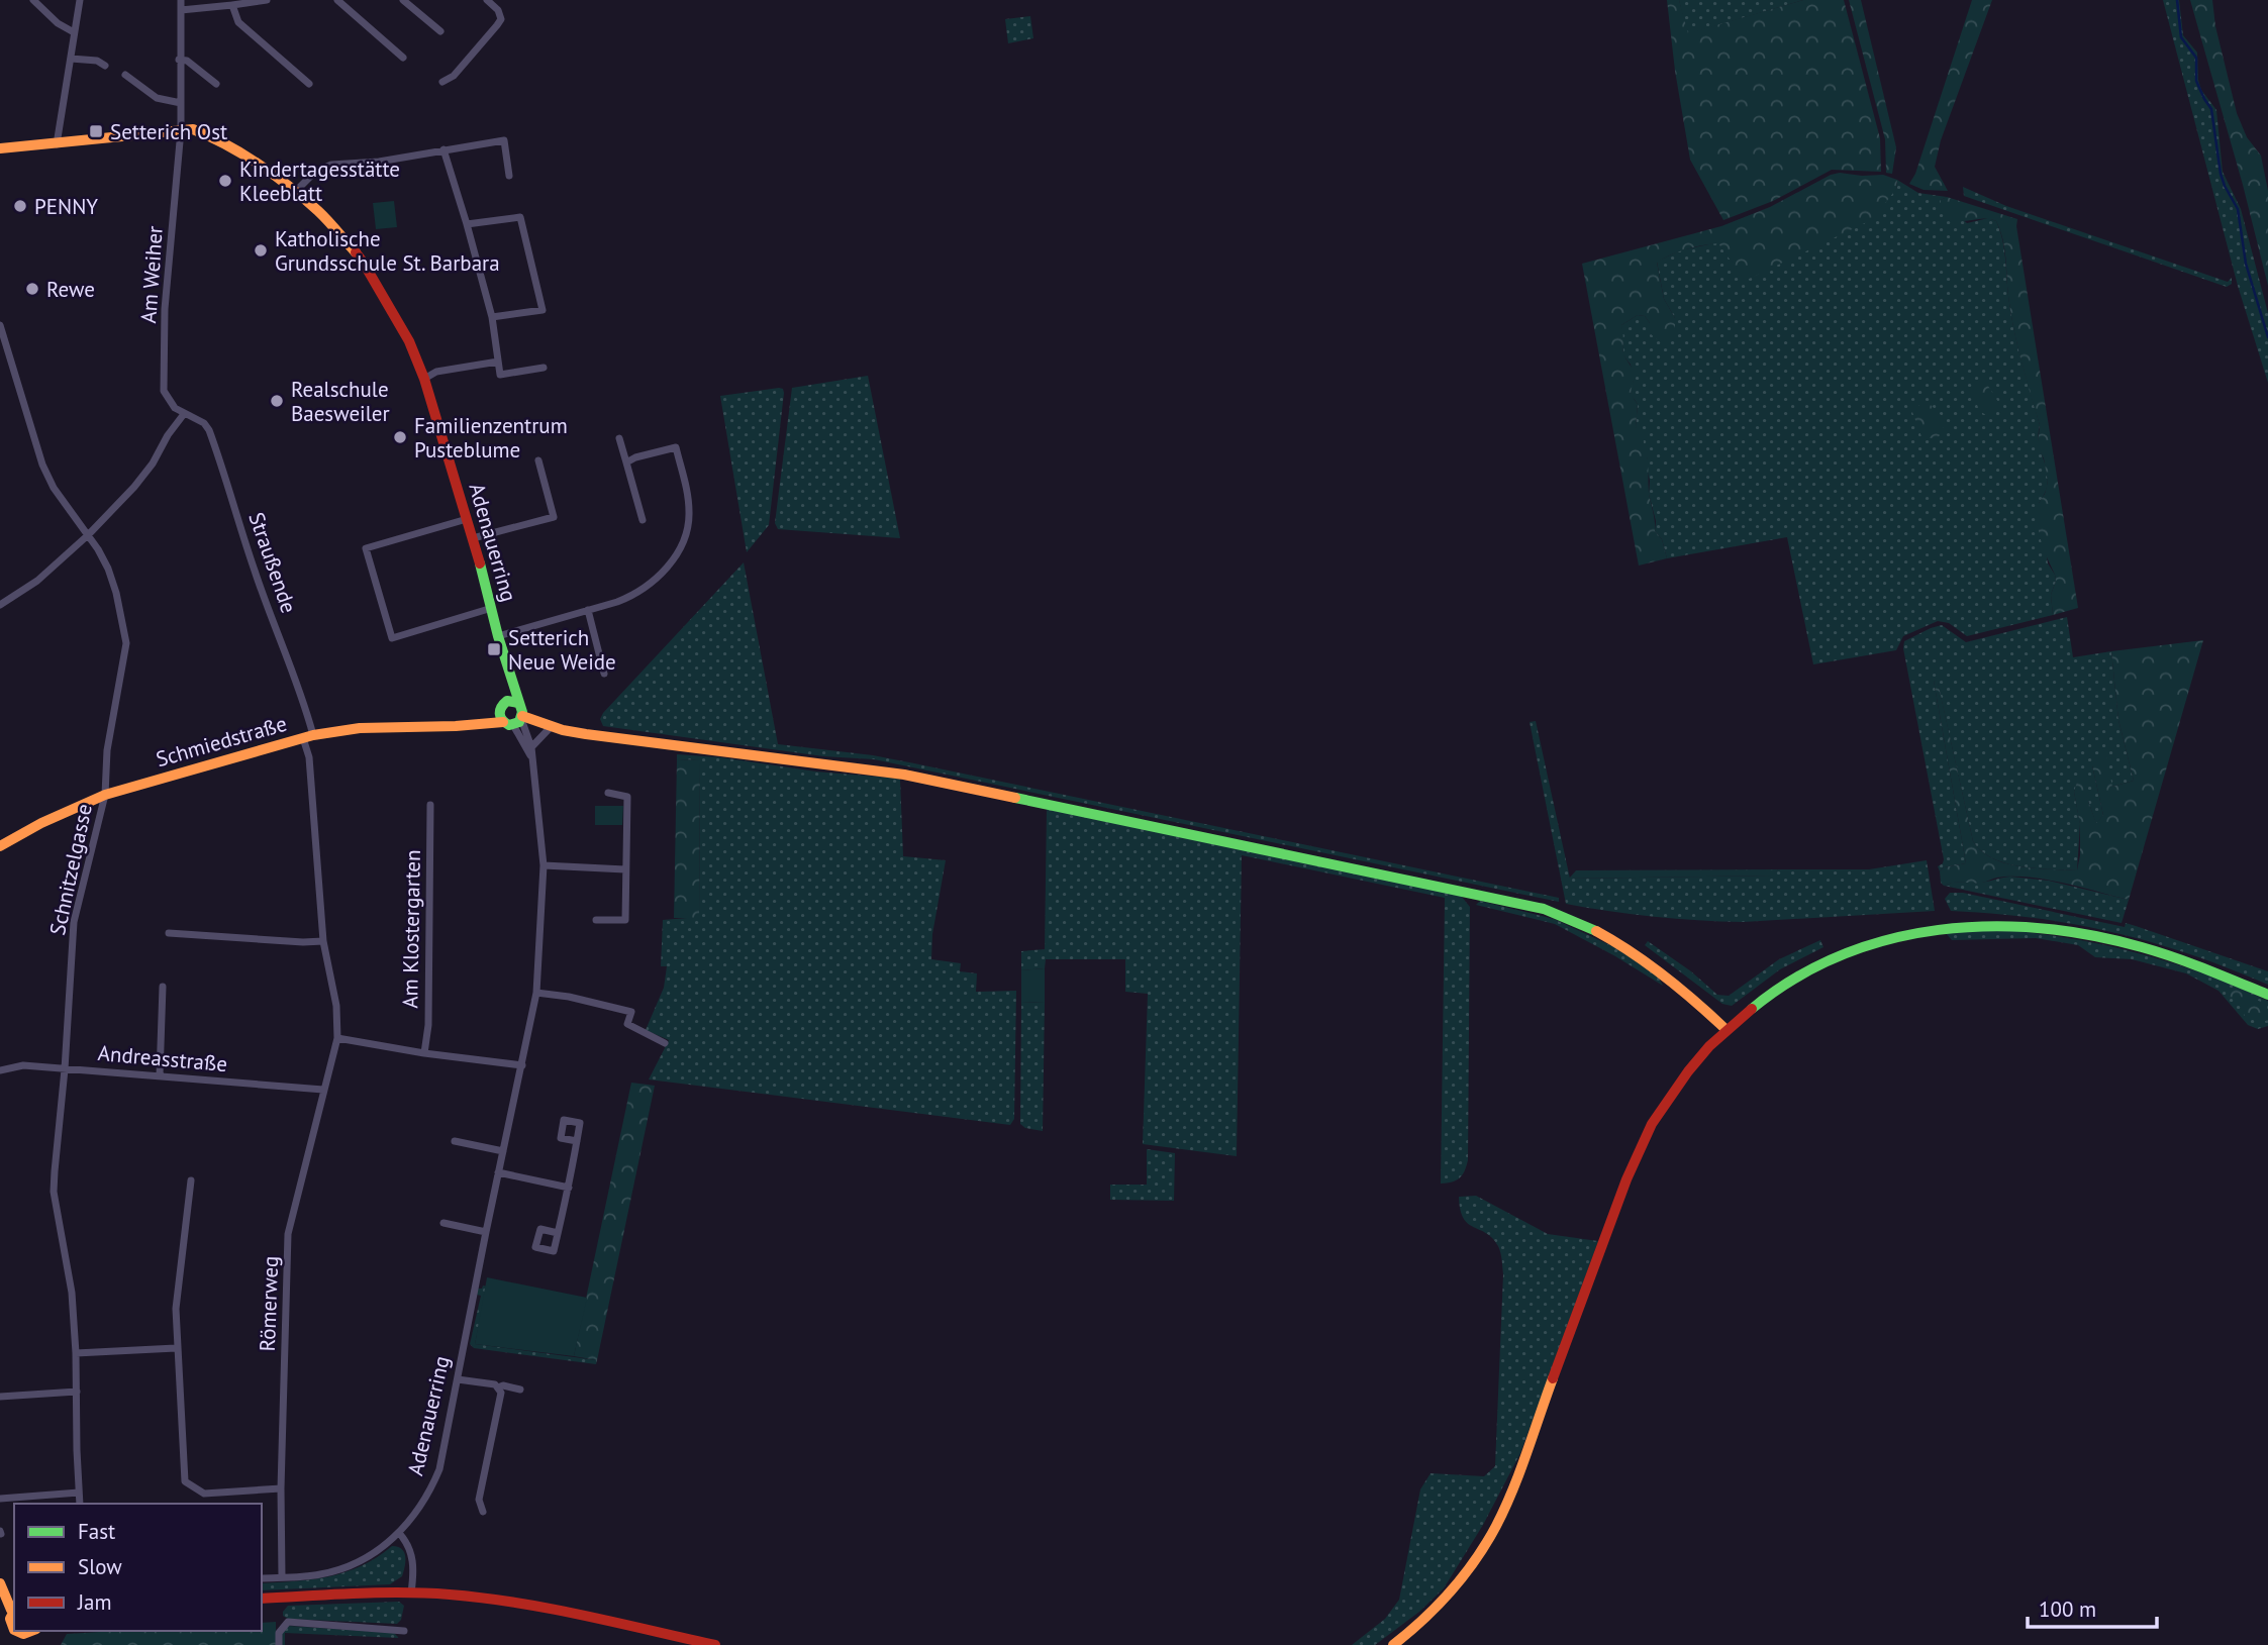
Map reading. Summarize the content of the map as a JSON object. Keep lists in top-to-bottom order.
{
  "streets": {
    "street": [
      "Am Weiher",
      "Adenauerring",
      "Straußende",
      "Schmiedstraße",
      "Schnitzelgasse",
      "Am Klostergarten",
      "Andreasstraße",
      "Römerweg"
    ]
  },
  "crossings": [
    ["Am Weiher", "Adenauerring"],
    ["Am Weiher", "Straußende"],
    ["Adenauerring", "Schmiedstraße"],
    ["Adenauerring", "Römerweg"],
    ["Straußende", "Schmiedstraße"],
    ["Straußende", "Römerweg"],
    ["Schmiedstraße", "Schnitzelgasse"],
    ["Schnitzelgasse", "Andreasstraße"],
    ["Andreasstraße", "Römerweg"]
  ],
  "places": {
    "transit": ["Setterich Ost", "Setterich Neue Weide"],
    "other": [
      "Kindertagesstätte Kleeblatt",
      "PENNY",
      "Katholische Grundsschule St. Barbara",
      "Rewe",
      "Realschule Baesweiler",
      "Familienzentrum Pusteblume"
    ]
  },
  "legend": ["Fast", "Slow", "Jam"],
  "scale_bar": "100 m"
}
